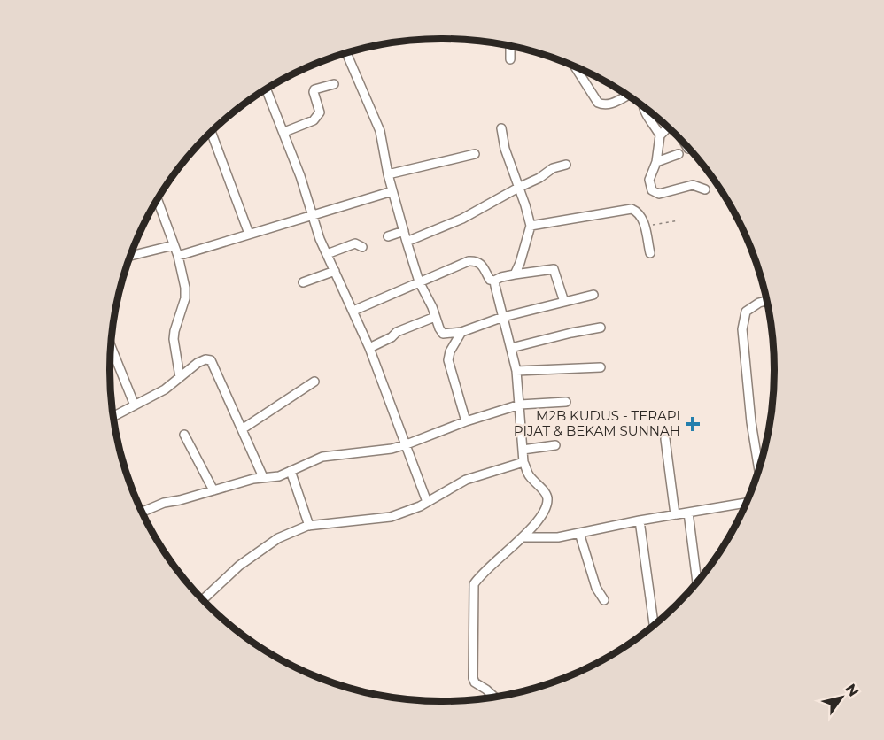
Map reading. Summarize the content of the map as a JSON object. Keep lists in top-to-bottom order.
{
  "places": {
    "health": ["M2B KUDUS - TERAPI PIJAT & BEKAM SUNNAH"]
  },
  "north": "top right"
}
